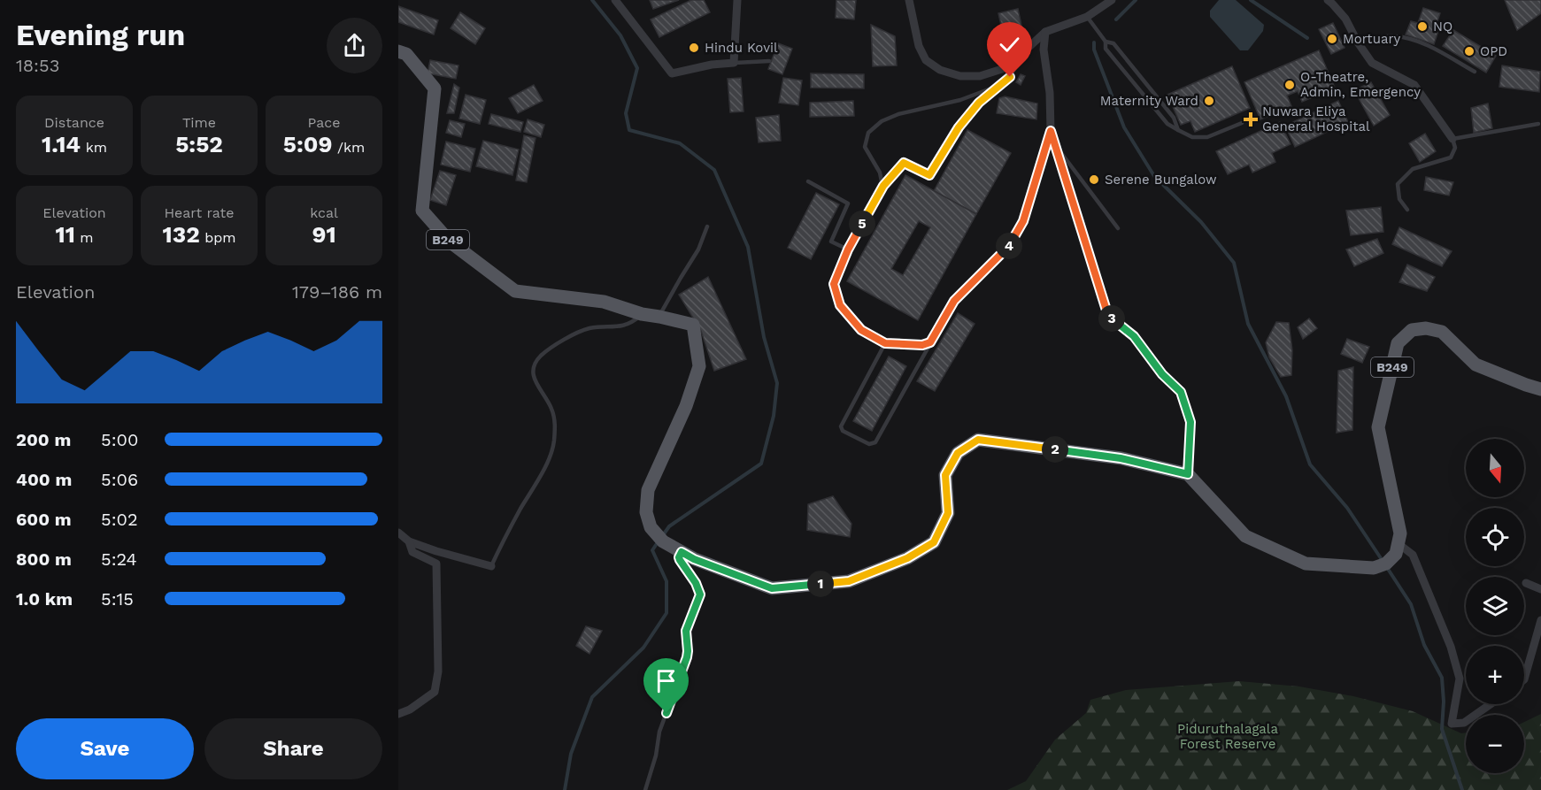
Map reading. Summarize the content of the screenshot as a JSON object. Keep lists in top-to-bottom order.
{
  "streets": {
    "main road": ["B249"]
  },
  "parks": ["Piduruthalagala Forest Reserve"],
  "places": {
    "other": [
      "NQ",
      "Mortuary",
      "Hindu Kovil",
      "OPD",
      "O-Theatre, Admin, Emergency",
      "Maternity Ward",
      "Serene Bungalow"
    ],
    "health": ["Nuwara Eliya General Hospital"]
  },
  "north": "bottom",
  "page": {
    "heading": ["Evening run", "18:53"],
    "stats": [
      ["Distance", "1.14 km"],
      ["Time", "5:52"],
      ["Pace", "5:09 /km"],
      ["Elevation", "11 m"],
      ["Heart rate", "132 bpm"],
      ["kcal", "91"]
    ],
    "pins": [
      "5",
      "4",
      "3",
      "2",
      "1"
    ],
    "chart": ["Elevation", "179–186 m"],
    "list": [
      {
        "name": "200 m",
        "note": "5:00"
      },
      {
        "name": "400 m",
        "note": "5:06"
      },
      {
        "name": "600 m",
        "note": "5:02"
      },
      {
        "name": "800 m",
        "note": "5:24"
      },
      {
        "name": "1.0 km",
        "note": "5:15"
      }
    ],
    "map_buttons": ["+", "−"],
    "buttons": ["Save", "Share"]
  }
}
